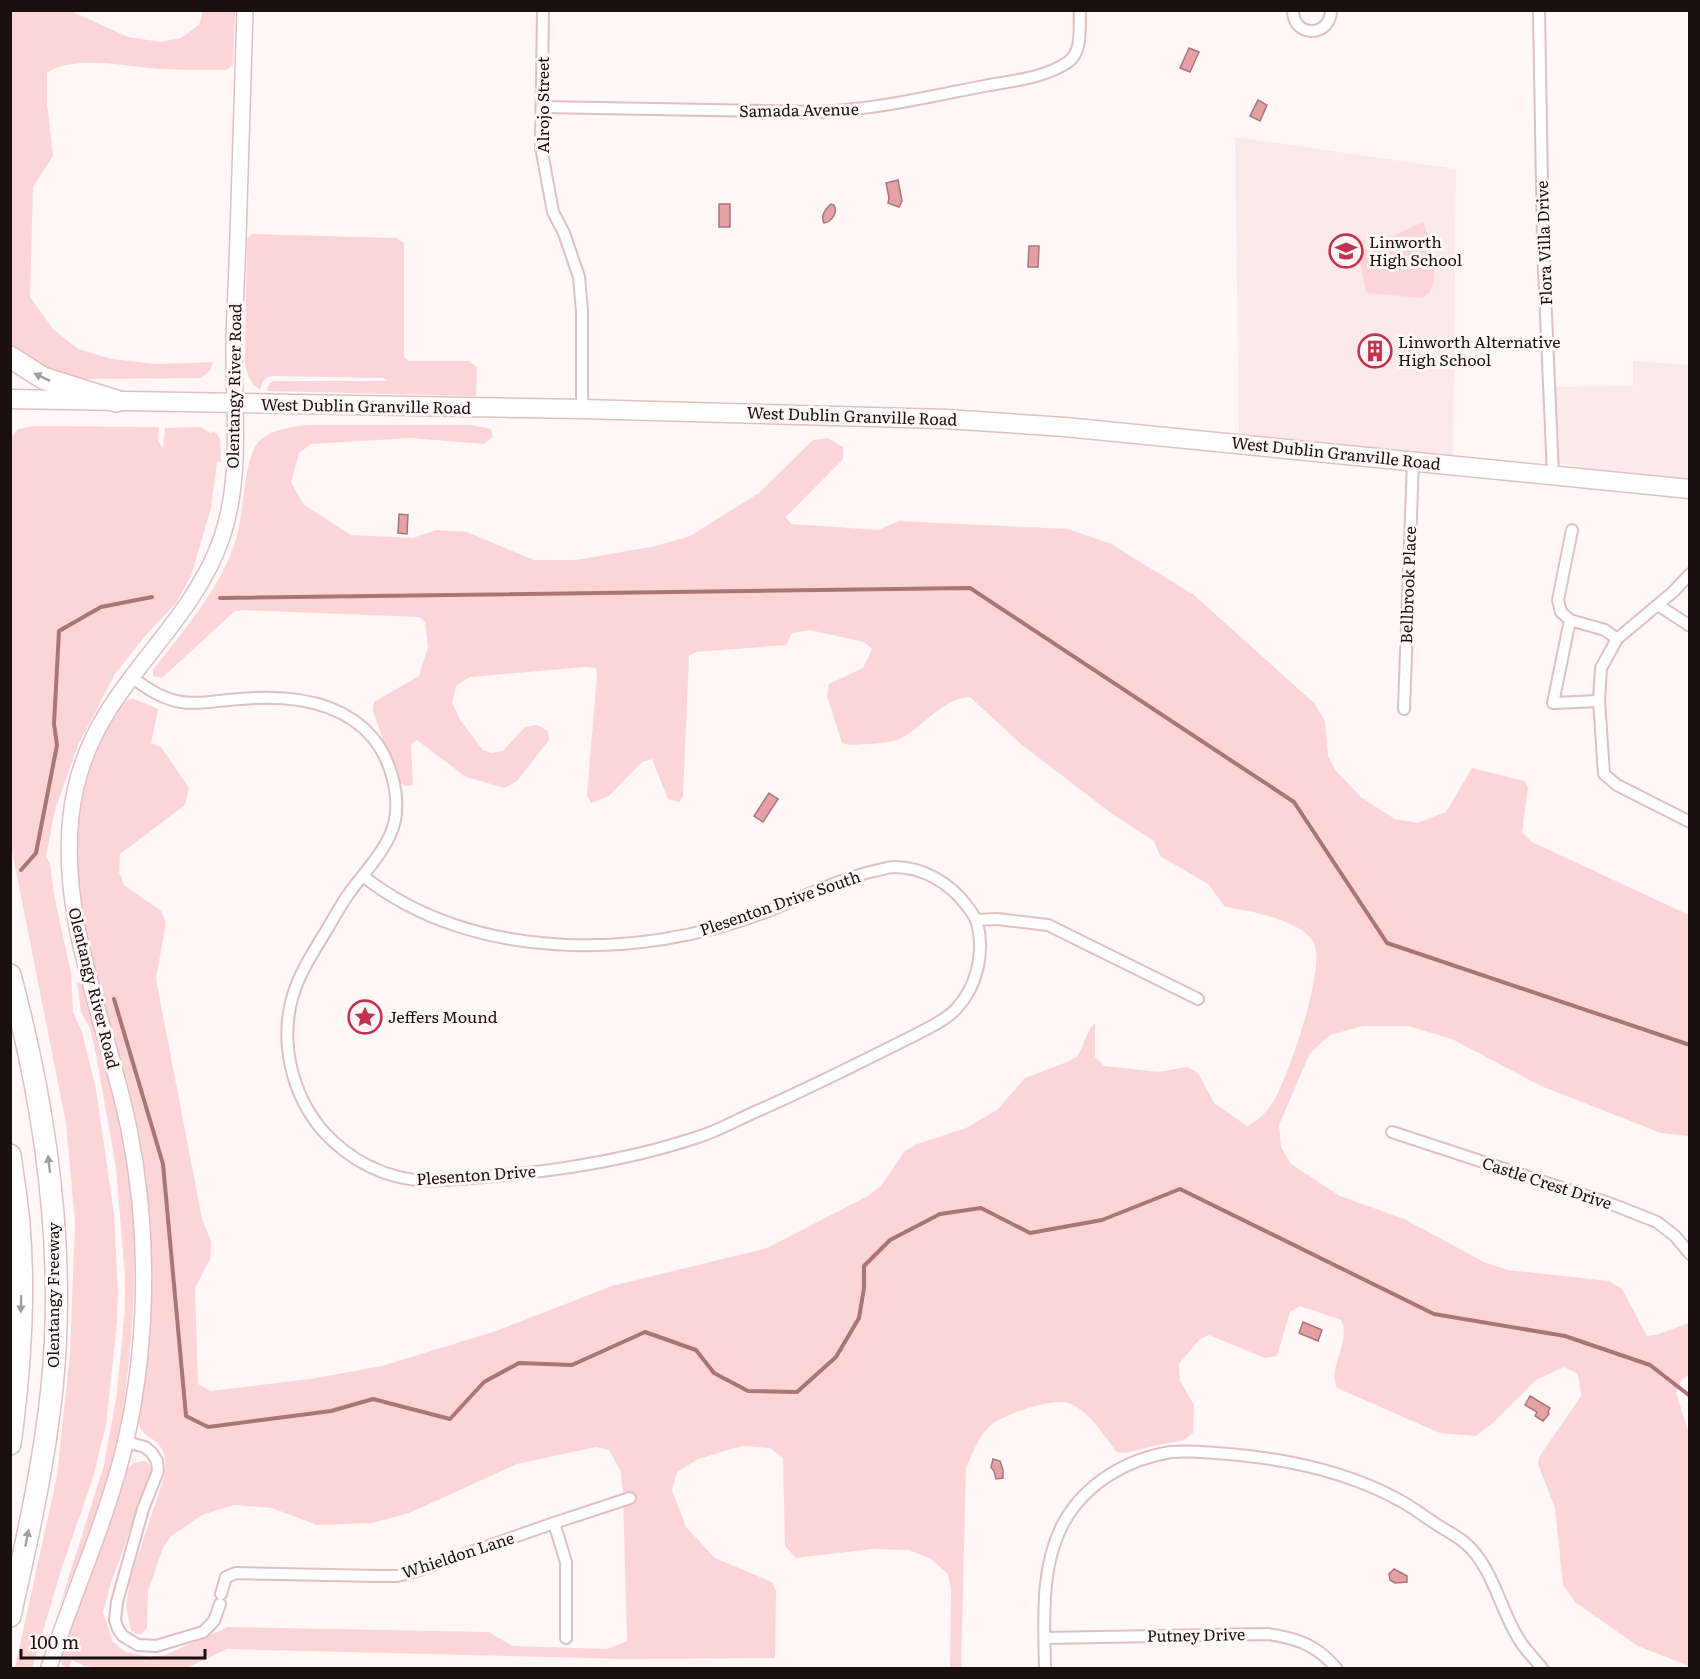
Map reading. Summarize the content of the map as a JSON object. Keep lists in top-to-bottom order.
{
  "streets": {
    "highway": ["Olentangy Freeway"],
    "main road": ["Olentangy River Road", "West Dublin Granville Road"],
    "street": [
      "Alrojo Street",
      "Samada Avenue",
      "Flora Villa Drive",
      "Bellbrook Place",
      "Plesenton Drive South",
      "Plesenton Drive",
      "Castle Crest Drive",
      "Whieldon Lane",
      "Putney Drive"
    ]
  },
  "crossings": [
    ["Alrojo Street", "Samada Avenue"],
    ["Alrojo Street", "West Dublin Granville Road"],
    ["Flora Villa Drive", "West Dublin Granville Road"],
    ["Olentangy River Road", "West Dublin Granville Road"],
    ["Olentangy River Road", "Plesenton Drive"],
    ["Olentangy River Road", "Whieldon Lane"],
    ["West Dublin Granville Road", "Bellbrook Place"],
    ["Plesenton Drive South", "Plesenton Drive"]
  ],
  "places": {
    "school or university": ["Linworth High School"],
    "building": ["Linworth Alternative High School"],
    "place": ["Jeffers Mound"]
  },
  "scale_bar": "100 m"
}
